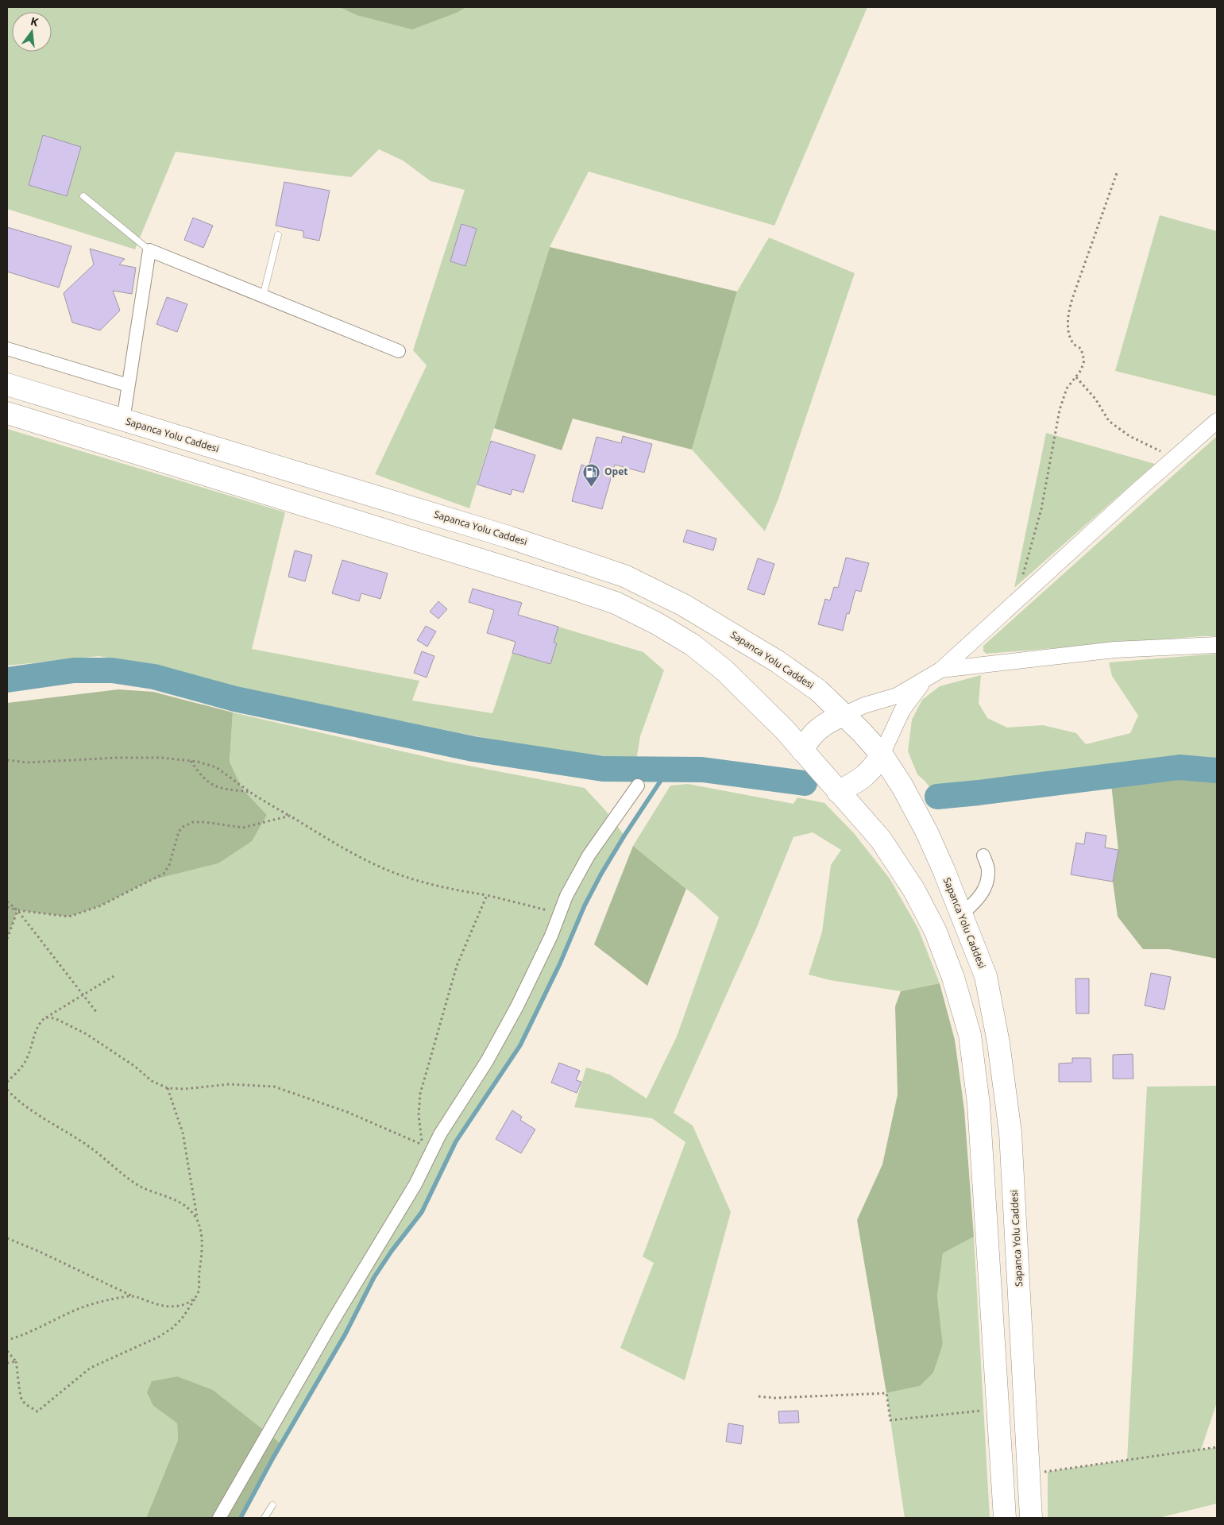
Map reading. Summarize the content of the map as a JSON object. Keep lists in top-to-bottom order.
{
  "streets": {
    "highway": ["Sapanca Yolu Caddesi"]
  },
  "places": {
    "fuel station": ["Opet"]
  },
  "north": "top"
}
